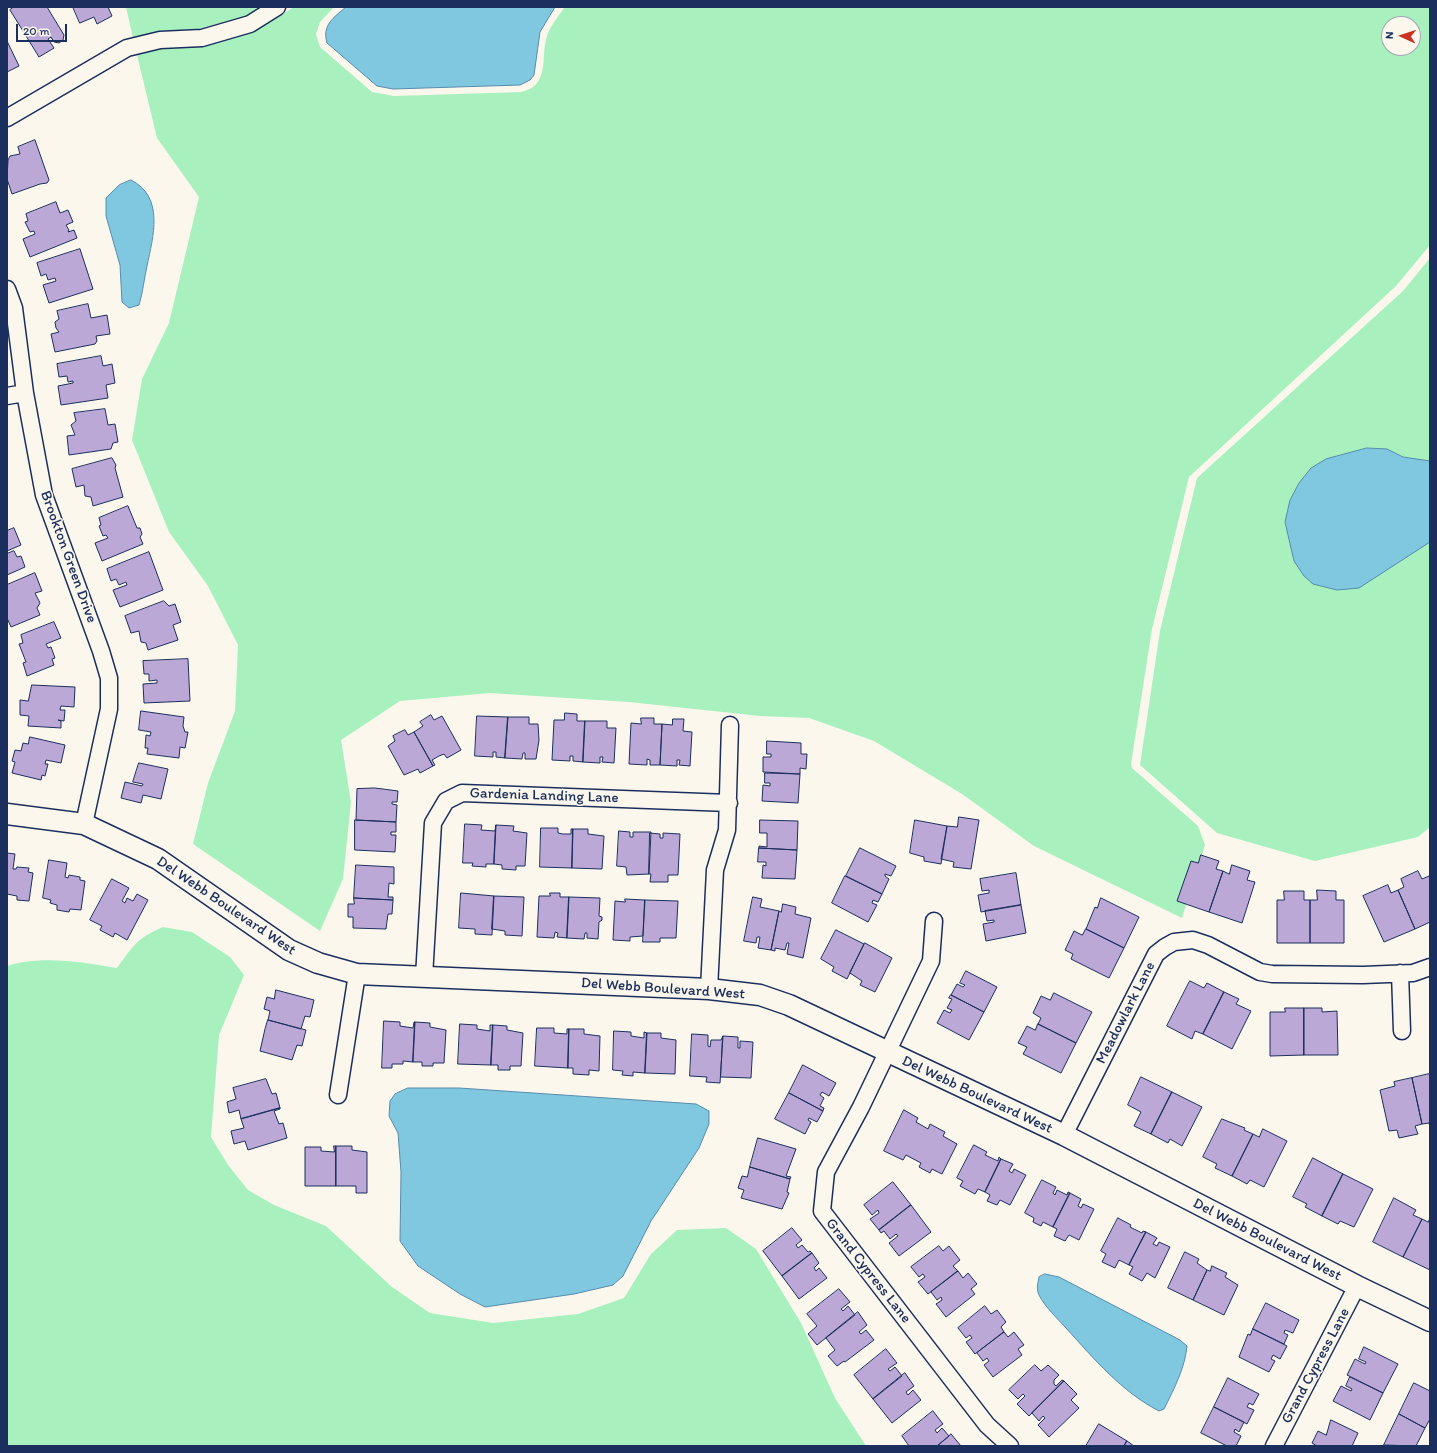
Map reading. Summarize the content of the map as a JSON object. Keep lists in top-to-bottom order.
{
  "streets": {
    "street": [
      "Brookton Green Drive",
      "Gardenia Landing Lane",
      "Del Webb Boulevard West",
      "Meadowlark Lane",
      "Grand Cypress Lane"
    ]
  },
  "crossings": [
    ["Brookton Green Drive", "Del Webb Boulevard West"],
    ["Gardenia Landing Lane", "Del Webb Boulevard West"],
    ["Del Webb Boulevard West", "Meadowlark Lane"],
    ["Del Webb Boulevard West", "Grand Cypress Lane"]
  ],
  "scale_bar": "20 m",
  "north": "left"
}
